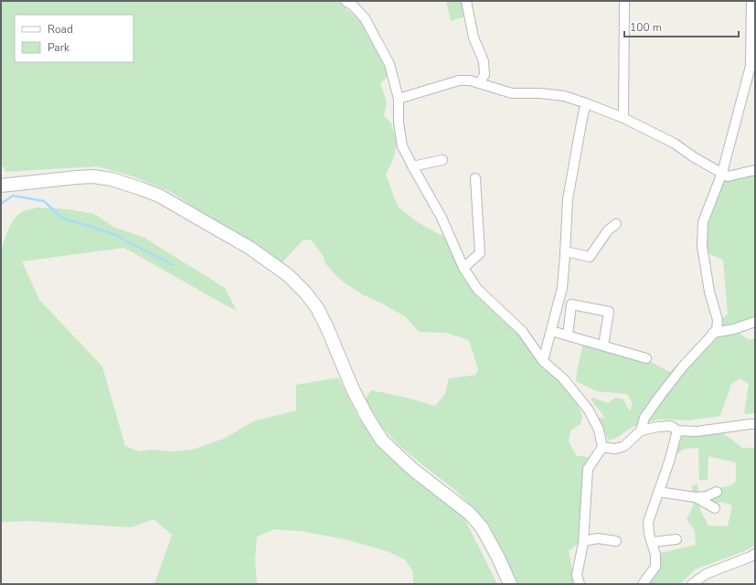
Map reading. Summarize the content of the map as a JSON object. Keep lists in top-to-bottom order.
{
  "legend": ["Road", "Park"],
  "scale_bar": "100 m"
}
